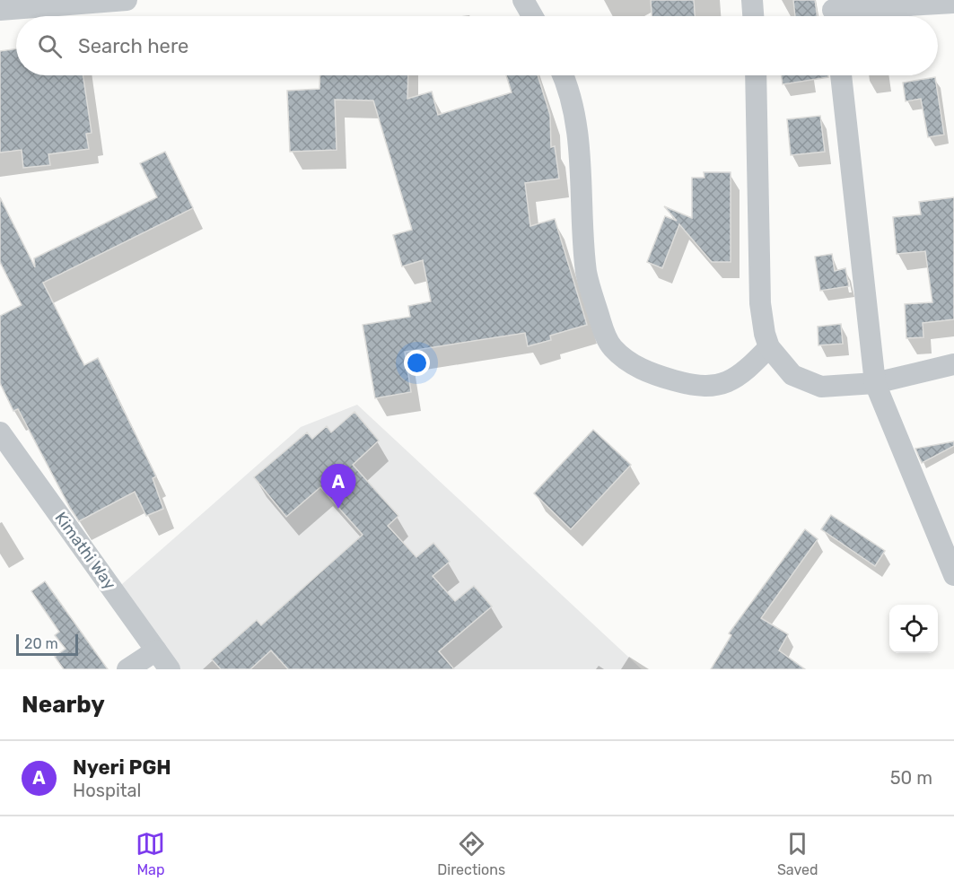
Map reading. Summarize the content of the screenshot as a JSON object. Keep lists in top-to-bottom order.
{
  "streets": {
    "street": ["Kimathi Way"]
  },
  "scale_bar": "20 m",
  "page": {
    "search": "Search here",
    "pins": "A",
    "scale": "20 m",
    "heading": "Nearby",
    "list": [
      {
        "mark": "A",
        "name": "Nyeri PGH",
        "note": "Hospital",
        "value": "50 m"
      }
    ],
    "nav": ["Map", "Directions", "Saved"]
  }
}
